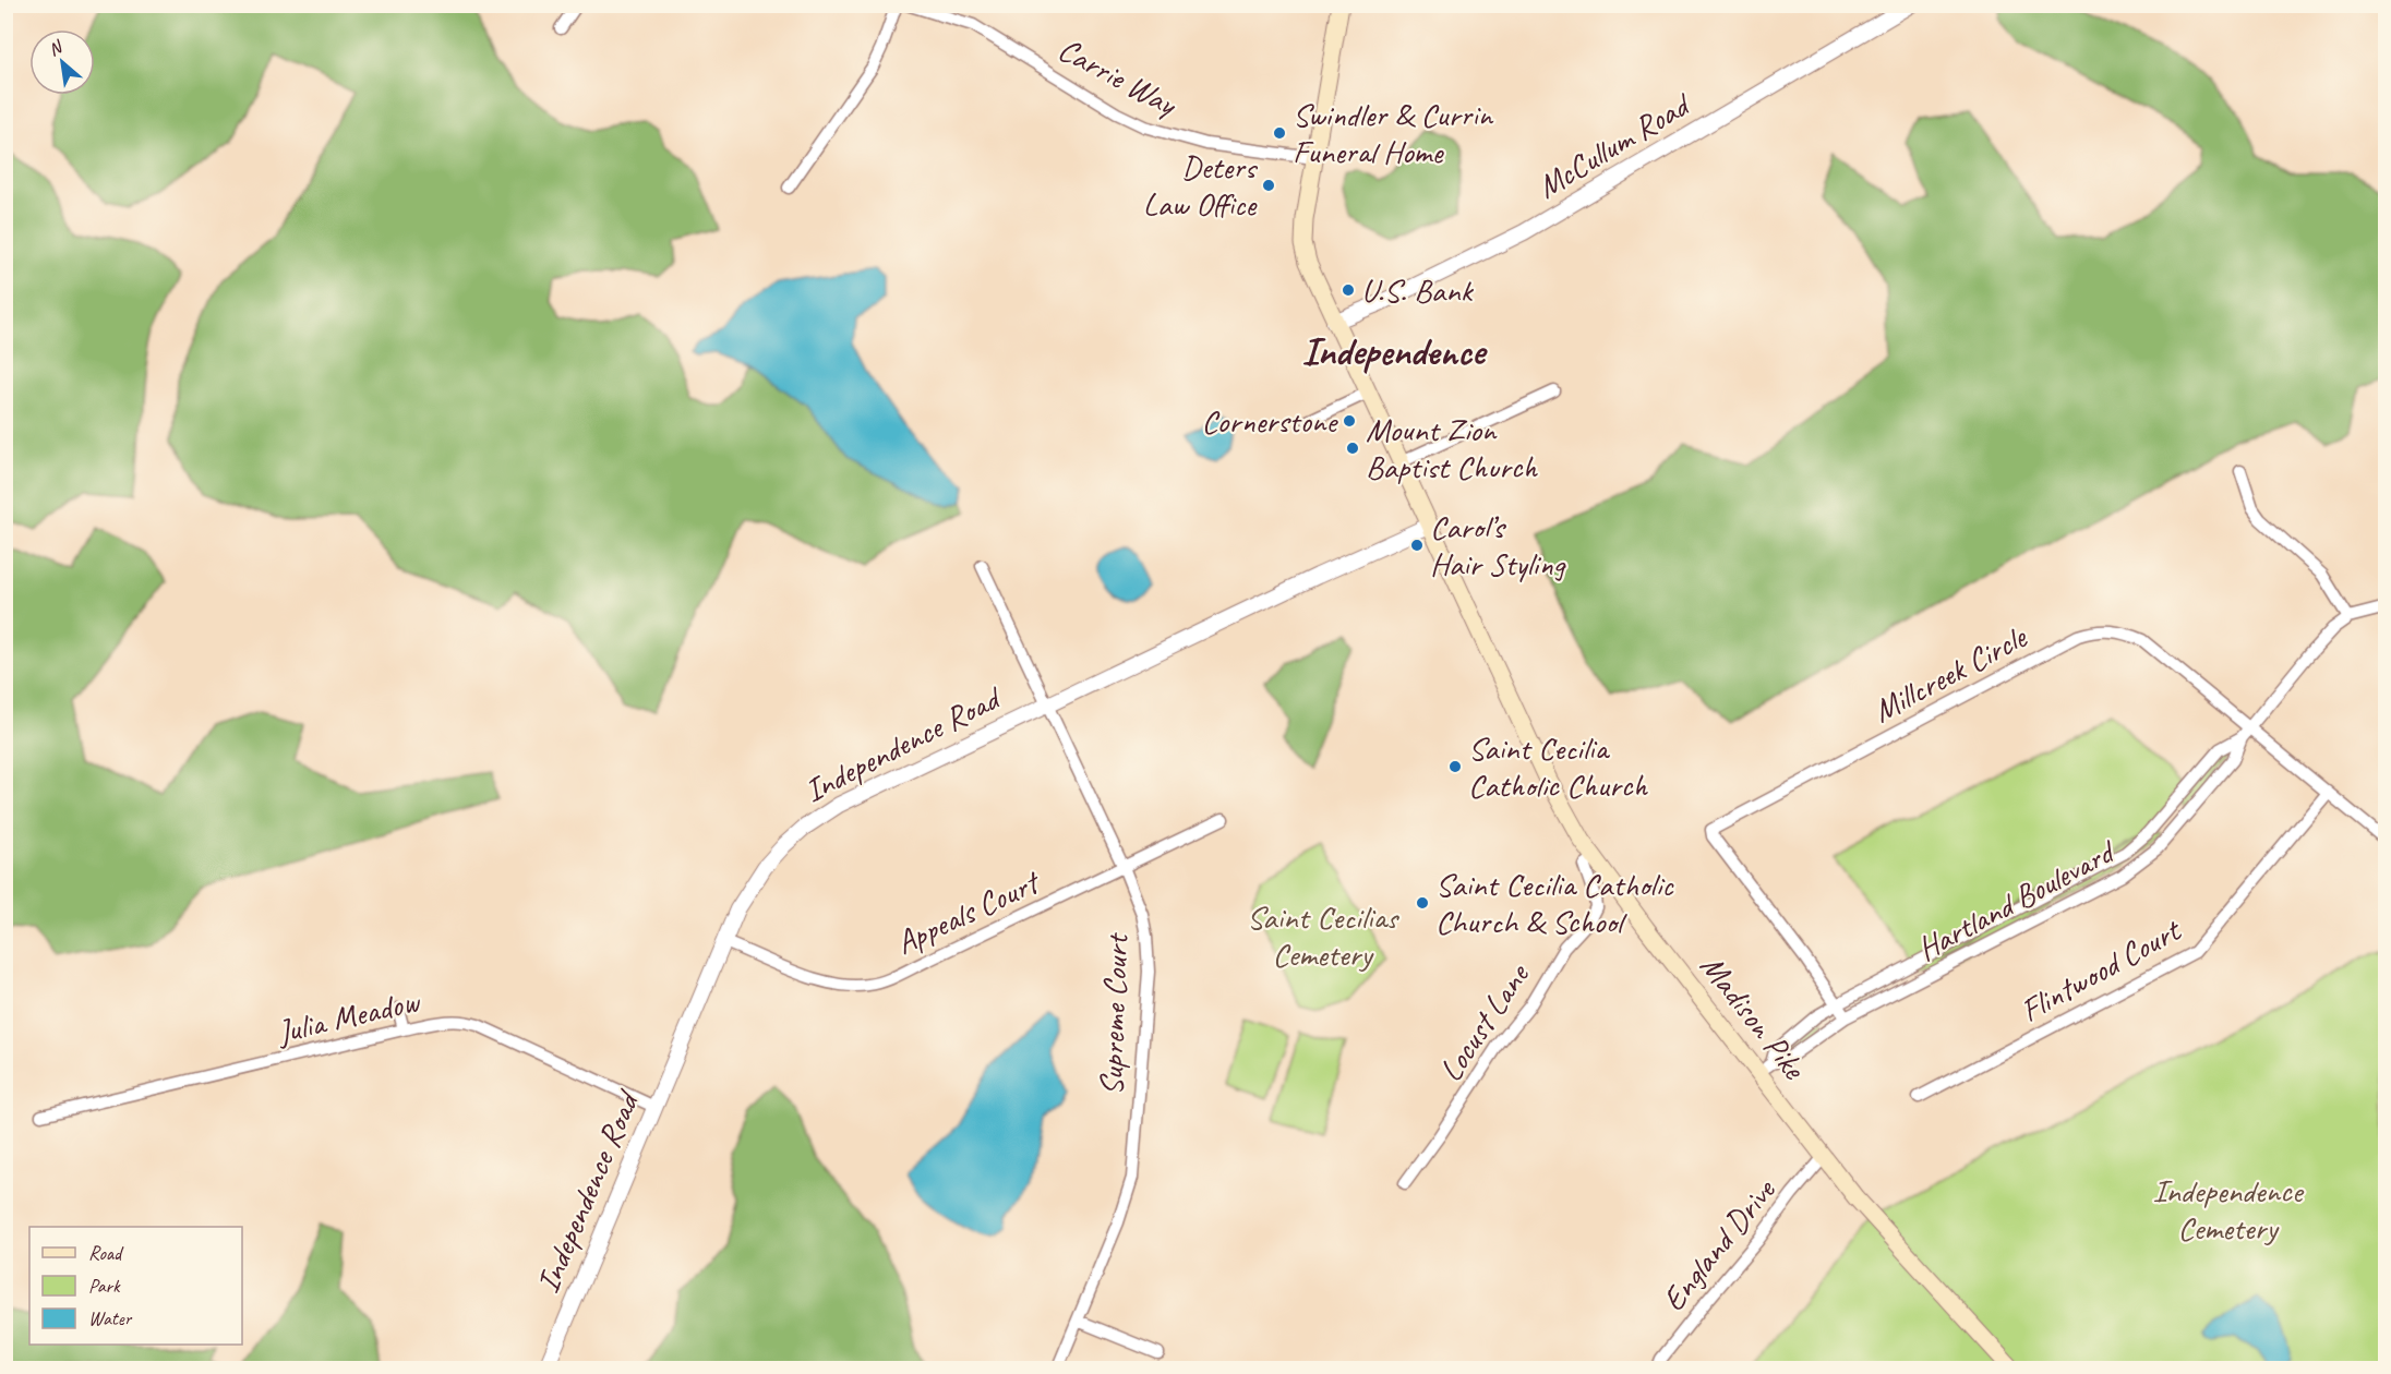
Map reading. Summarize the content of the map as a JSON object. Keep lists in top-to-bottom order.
{
  "streets": {
    "main road": ["Madison Pike"],
    "street": [
      "Carrie Way",
      "McCullum Road",
      "Millcreek Circle",
      "Independence Road",
      "Hartland Boulevard",
      "Appeals Court",
      "Flintwood Court",
      "Supreme Court",
      "Julia Meadow",
      "Locust Lane",
      "England Drive"
    ]
  },
  "crossings": [
    ["Carrie Way", "Madison Pike"],
    ["McCullum Road", "Madison Pike"],
    ["Millcreek Circle", "Hartland Boulevard"],
    ["Millcreek Circle", "Flintwood Court"],
    ["Independence Road", "Appeals Court"],
    ["Independence Road", "Supreme Court"],
    ["Independence Road", "Julia Meadow"],
    ["Independence Road", "Madison Pike"],
    ["Hartland Boulevard", "Madison Pike"],
    ["Appeals Court", "Supreme Court"],
    ["Madison Pike", "Locust Lane"],
    ["Madison Pike", "England Drive"]
  ],
  "districts": ["Independence"],
  "parks": ["Saint Cecilias Cemetery", "Independence Cemetery"],
  "places": [
    "Swindler & Currin Funeral Home",
    "Deters Law Office",
    "U.S. Bank",
    "Cornerstone",
    "Mount Zion Baptist Church",
    "Carol’s Hair Styling",
    "Saint Cecilia Catholic Church",
    "Saint Cecilia Catholic Church & School"
  ],
  "legend": ["Road", "Park", "Water"],
  "north": "top left"
}
